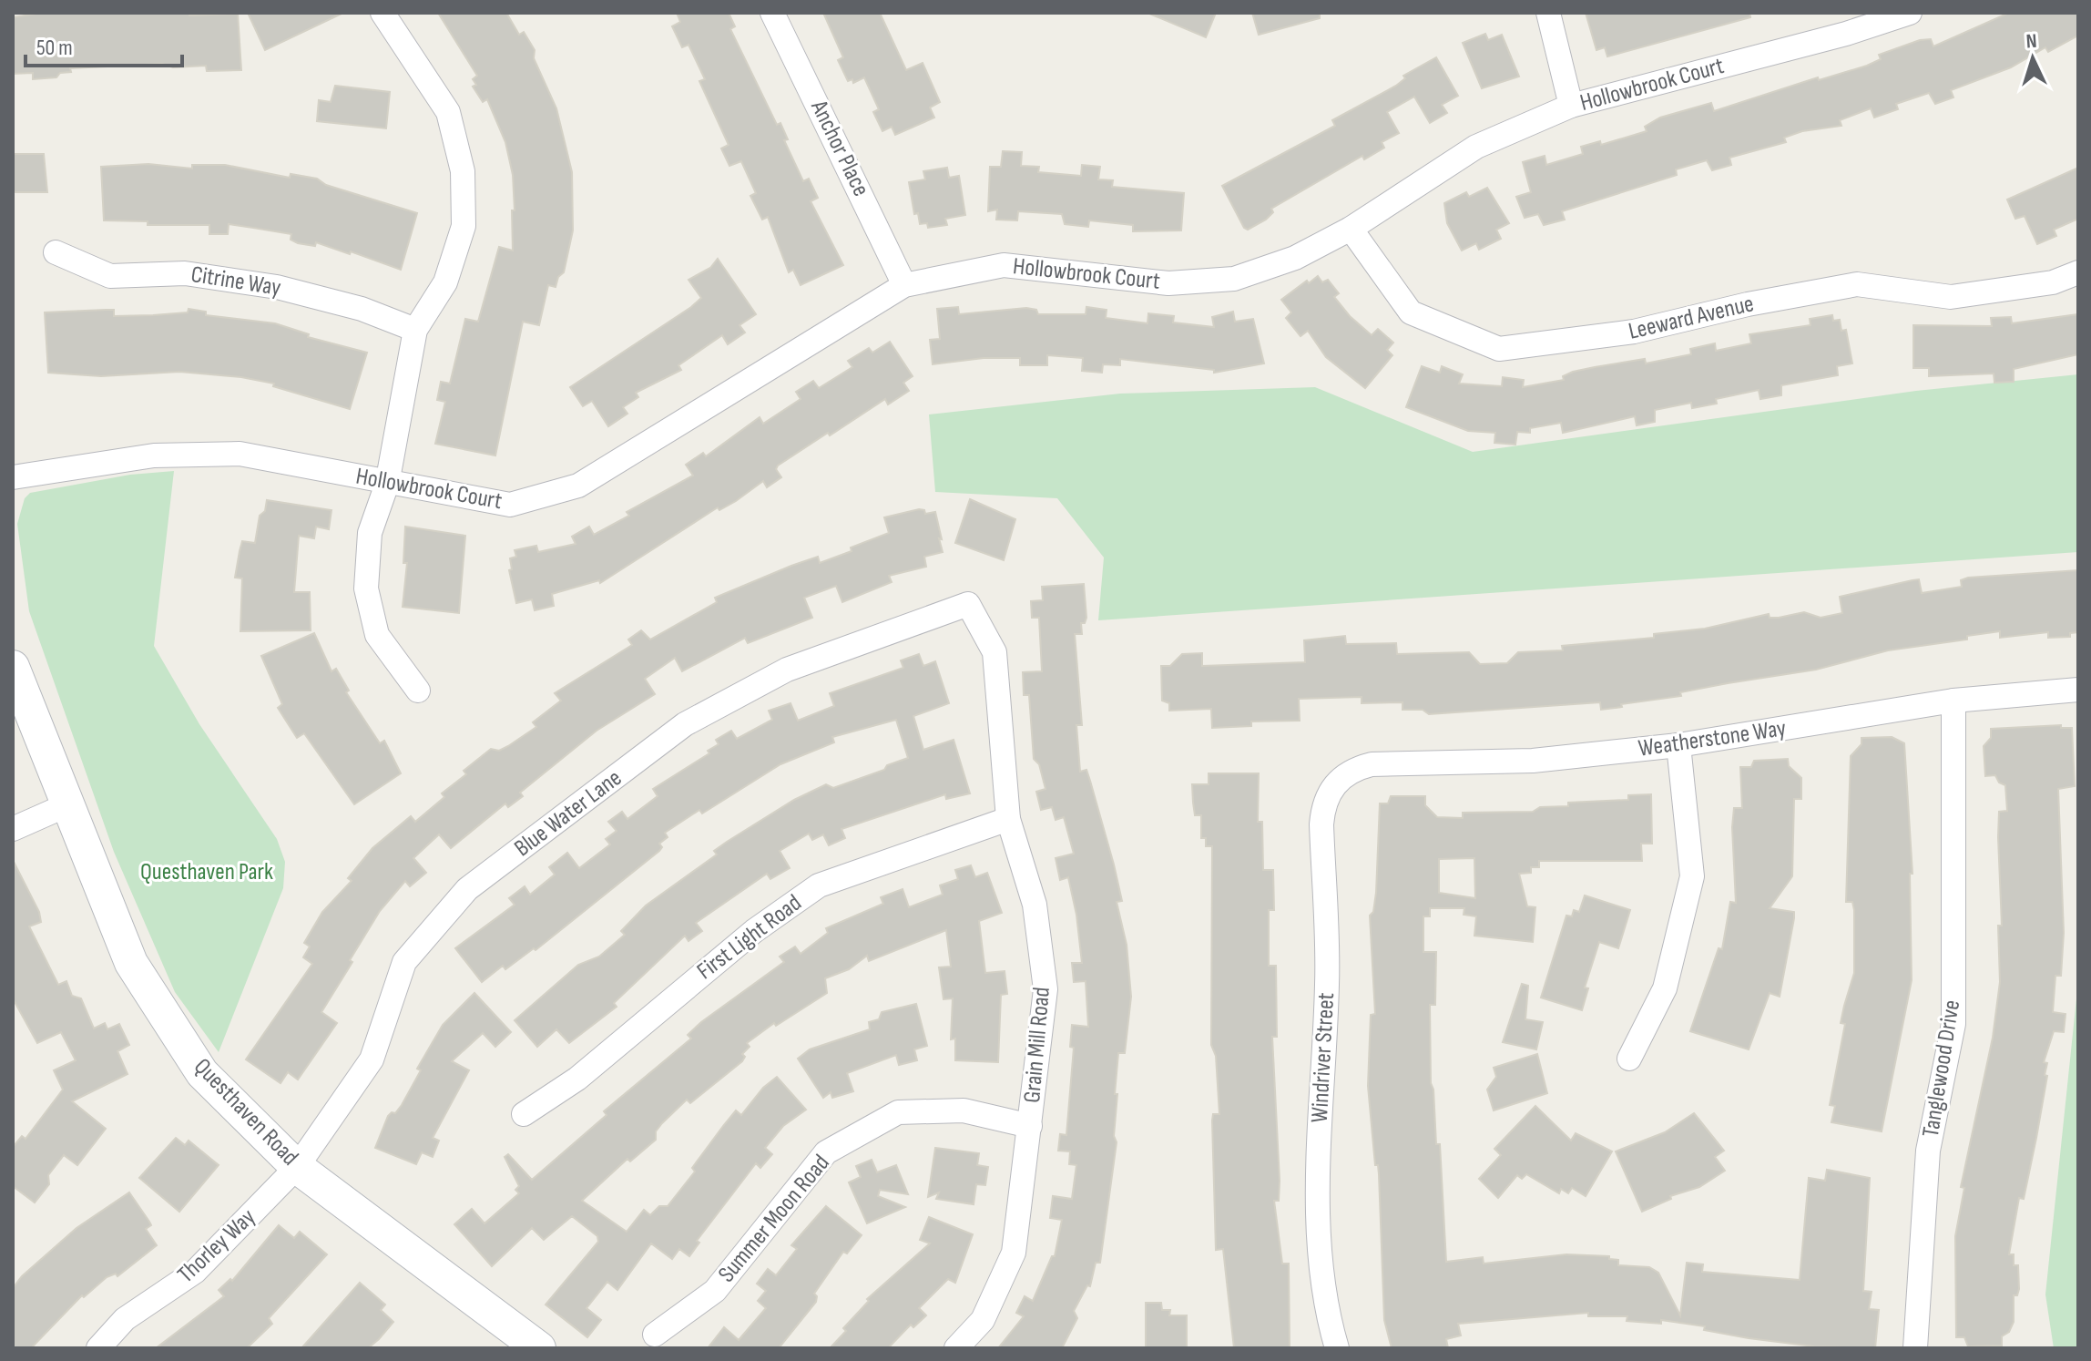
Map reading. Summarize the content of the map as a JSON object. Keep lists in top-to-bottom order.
{
  "streets": {
    "street": [
      "Hollowbrook Court",
      "Anchor Place",
      "Citrine Way",
      "Leeward Avenue",
      "Weatherstone Way",
      "Blue Water Lane",
      "First Light Road",
      "Grain Mill Road",
      "Windriver Street",
      "Tanglewood Drive",
      "Questhaven Road",
      "Summer Moon Road",
      "Thorley Way"
    ]
  },
  "crossings": [
    ["Hollowbrook Court", "Anchor Place"],
    ["Hollowbrook Court", "Leeward Avenue"],
    ["Weatherstone Way", "Windriver Street"],
    ["Weatherstone Way", "Tanglewood Drive"],
    ["Blue Water Lane", "Grain Mill Road"],
    ["Blue Water Lane", "Questhaven Road"],
    ["Blue Water Lane", "Thorley Way"],
    ["First Light Road", "Grain Mill Road"],
    ["Grain Mill Road", "Summer Moon Road"],
    ["Questhaven Road", "Thorley Way"]
  ],
  "parks": ["Questhaven Park"],
  "scale_bar": "50 m",
  "north": "top"
}
